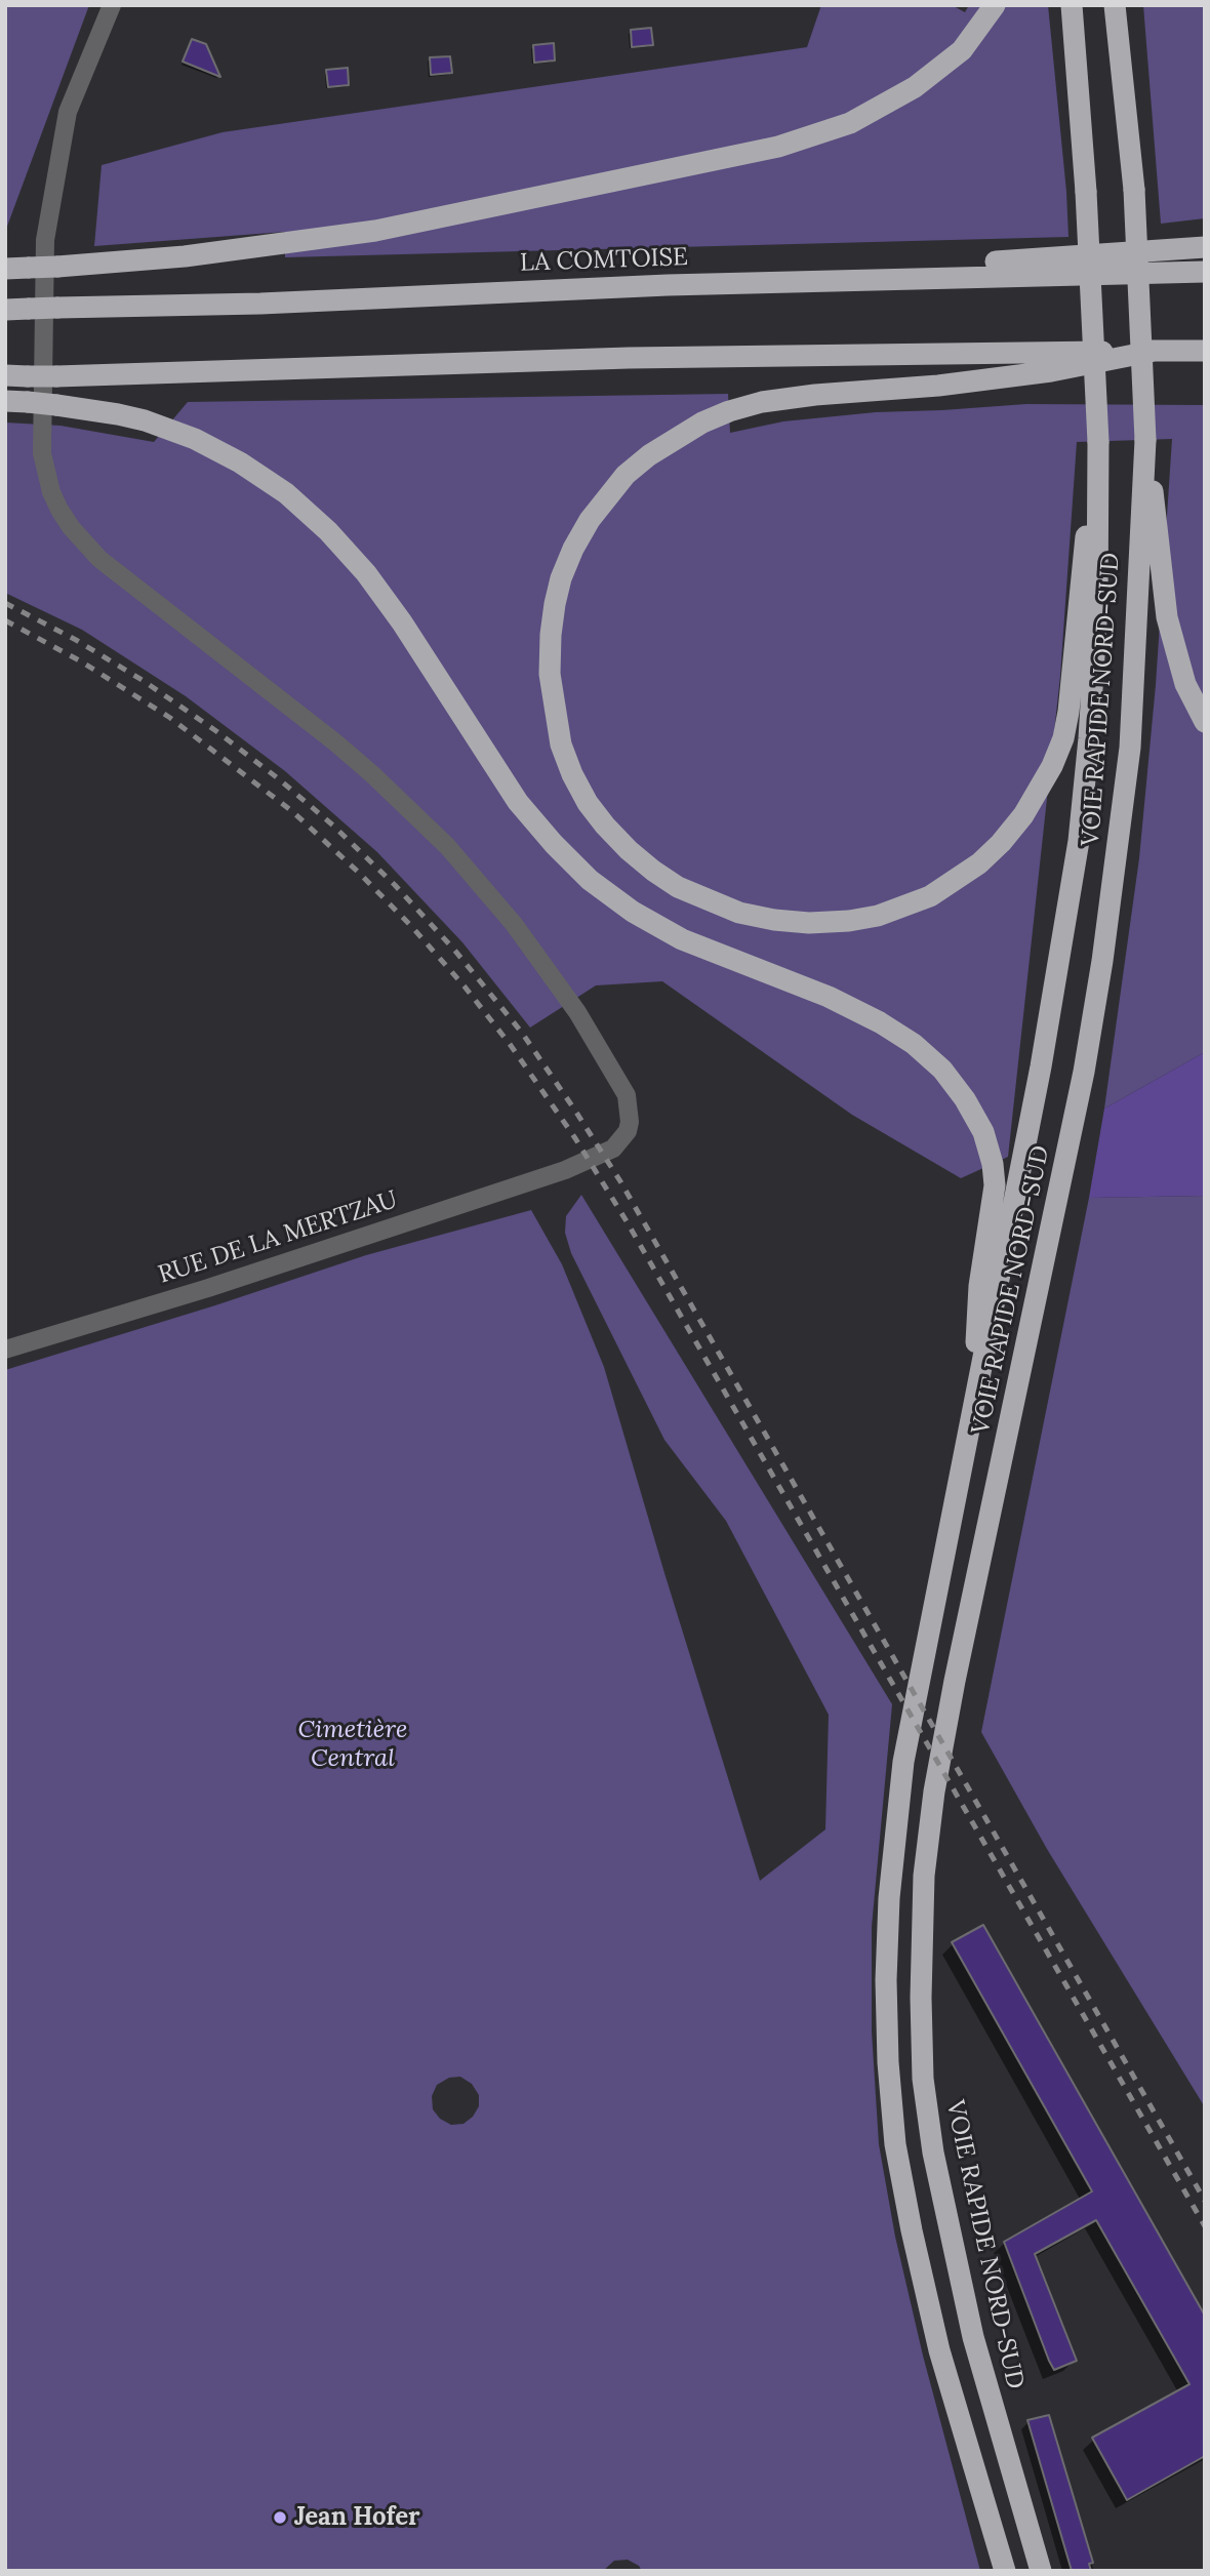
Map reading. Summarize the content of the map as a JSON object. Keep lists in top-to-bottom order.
{
  "streets": {
    "highway": ["LA COMTOISE", "VOIE RAPIDE NORD-SUD"],
    "street": ["RUE DE LA MERTZAU"]
  },
  "parks": ["Cimetière Central"],
  "places": ["Jean Hofer"]
}
